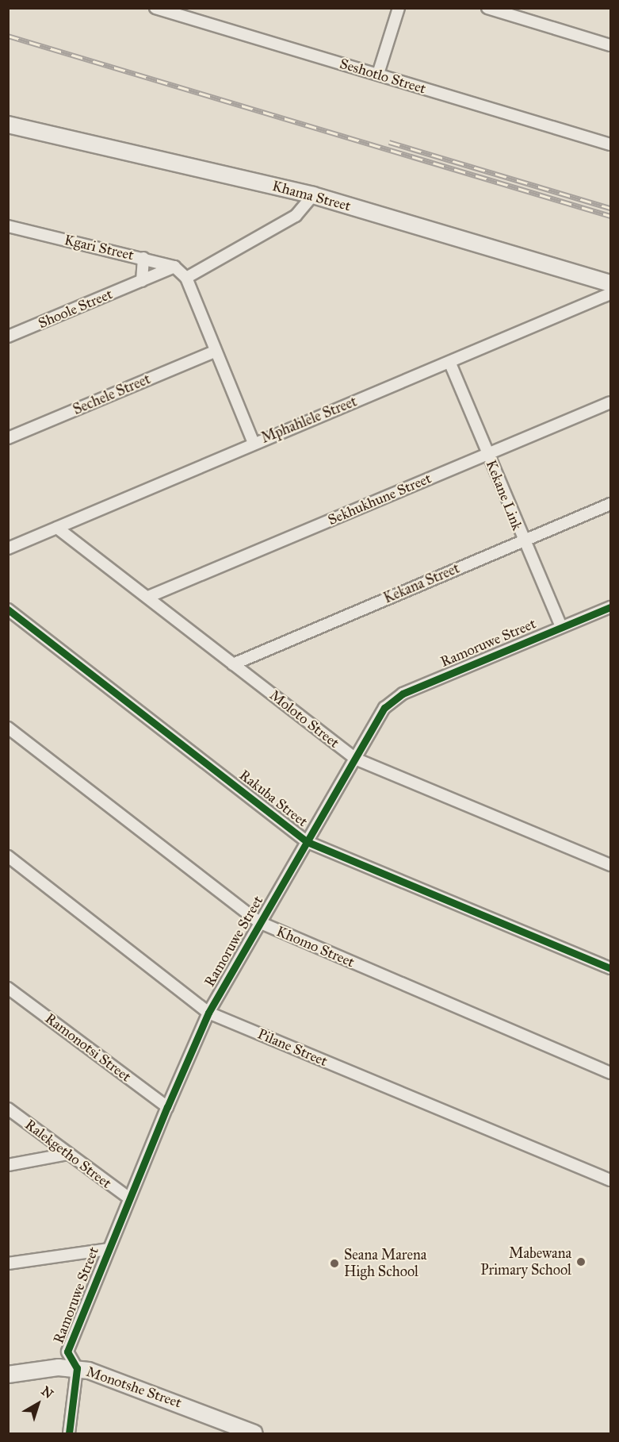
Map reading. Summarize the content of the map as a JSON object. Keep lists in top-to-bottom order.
{
  "streets": {
    "street": [
      "Seshotlo Street",
      "Khama Street",
      "Kgari Street",
      "Shoole Street",
      "Sechele Street",
      "Mphahlele Street",
      "Kekane Link",
      "Sekhukhune Street",
      "Kekana Street",
      "Ramoruwe Street",
      "Moloto Street",
      "Rakuba Street",
      "Khomo Street",
      "Ramonotsi Street",
      "Pilane Street",
      "Ralekgetho Street",
      "Monotshe Street"
    ]
  },
  "crossings": [
    ["Kgari Street", "Shoole Street"],
    ["Kgari Street", "Sechele Street"],
    ["Kgari Street", "Mphahlele Street"],
    ["Mphahlele Street", "Kekane Link"],
    ["Mphahlele Street", "Moloto Street"],
    ["Kekane Link", "Sekhukhune Street"],
    ["Kekane Link", "Kekana Street"],
    ["Kekane Link", "Ramoruwe Street"],
    ["Sekhukhune Street", "Moloto Street"],
    ["Kekana Street", "Moloto Street"],
    ["Ramoruwe Street", "Moloto Street"],
    ["Ramoruwe Street", "Rakuba Street"],
    ["Ramoruwe Street", "Khomo Street"],
    ["Ramoruwe Street", "Ramonotsi Street"],
    ["Ramoruwe Street", "Pilane Street"],
    ["Ramoruwe Street", "Ralekgetho Street"],
    ["Ramoruwe Street", "Monotshe Street"]
  ],
  "places": ["Mabewana Primary School", "Seana Marena High School"],
  "north": "top right"
}
